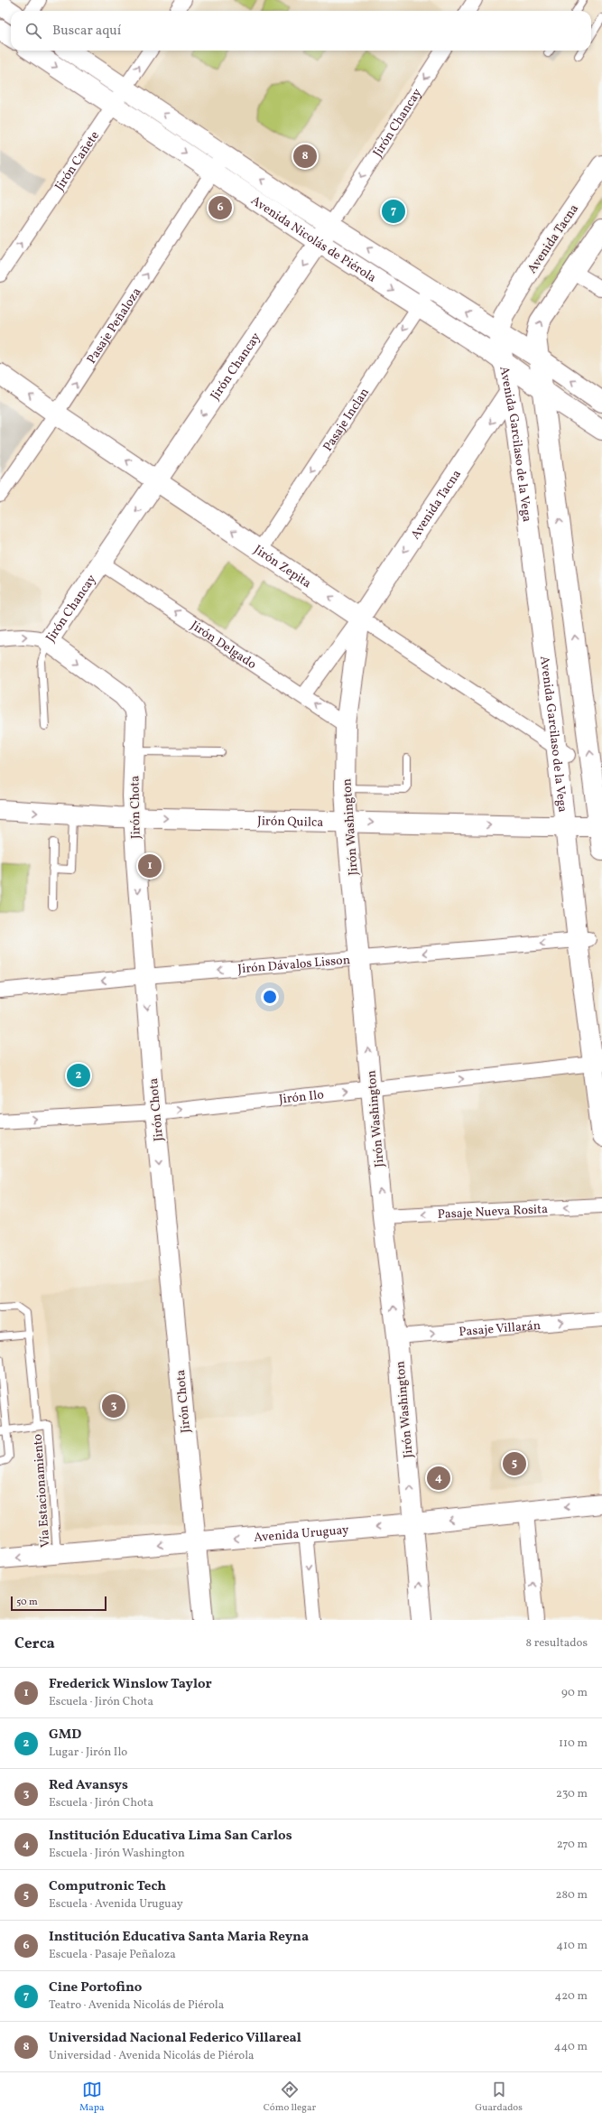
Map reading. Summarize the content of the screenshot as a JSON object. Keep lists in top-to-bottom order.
{
  "streets": {
    "main road": [
      "Jirón Chancay",
      "Avenida Nicolás de Piérola",
      "Avenida Tacna",
      "Avenida Garcilaso de la Vega",
      "Jirón Zepita",
      "Jirón Chota",
      "Jirón Quilca",
      "Jirón Washington",
      "Avenida Uruguay"
    ],
    "street": [
      "Jirón Cañete",
      "Pasaje Peñaloza",
      "Pasaje Inclan",
      "Jirón Delgado",
      "Jirón Dávalos Lisson",
      "Jirón Ilo",
      "Pasaje Nueva Rosita",
      "Pasaje Villarán"
    ],
    "lane": ["Vía Estacionamiento"]
  },
  "crossings": [
    ["Jirón Chancay", "Avenida Nicolás de Piérola"],
    ["Jirón Chancay", "Jirón Zepita"],
    ["Jirón Chancay", "Jirón Delgado"],
    ["Jirón Chancay", "Jirón Chota"],
    ["Jirón Cañete", "Avenida Nicolás de Piérola"],
    ["Avenida Nicolás de Piérola", "Avenida Tacna"],
    ["Avenida Nicolás de Piérola", "Pasaje Peñaloza"],
    ["Avenida Nicolás de Piérola", "Pasaje Inclan"],
    ["Avenida Nicolás de Piérola", "Avenida Garcilaso de la Vega"],
    ["Avenida Tacna", "Avenida Garcilaso de la Vega"],
    ["Avenida Tacna", "Jirón Zepita"],
    ["Avenida Tacna", "Jirón Washington"],
    ["Pasaje Peñaloza", "Jirón Zepita"],
    ["Pasaje Inclan", "Jirón Zepita"],
    ["Avenida Garcilaso de la Vega", "Jirón Zepita"],
    ["Avenida Garcilaso de la Vega", "Jirón Quilca"],
    ["Avenida Garcilaso de la Vega", "Jirón Dávalos Lisson"],
    ["Avenida Garcilaso de la Vega", "Jirón Ilo"],
    ["Jirón Zepita", "Jirón Washington"],
    ["Jirón Delgado", "Jirón Washington"],
    ["Jirón Chota", "Jirón Quilca"],
    ["Jirón Chota", "Jirón Dávalos Lisson"],
    ["Jirón Chota", "Jirón Ilo"],
    ["Jirón Chota", "Avenida Uruguay"],
    ["Jirón Quilca", "Jirón Washington"],
    ["Jirón Washington", "Jirón Dávalos Lisson"],
    ["Jirón Washington", "Jirón Ilo"],
    ["Jirón Washington", "Pasaje Nueva Rosita"],
    ["Jirón Washington", "Pasaje Villarán"],
    ["Jirón Washington", "Avenida Uruguay"],
    ["Vía Estacionamiento", "Avenida Uruguay"]
  ],
  "one_way": [
    "Jirón Chancay",
    "Jirón Cañete",
    "Avenida Tacna",
    "Pasaje Peñaloza",
    "Pasaje Inclan",
    "Jirón Zepita",
    "Jirón Delgado",
    "Jirón Chota",
    "Jirón Quilca",
    "Jirón Washington",
    "Jirón Dávalos Lisson",
    "Jirón Ilo",
    "Pasaje Nueva Rosita",
    "Pasaje Villarán",
    "Avenida Uruguay"
  ],
  "scale_bar": "50 m",
  "page": {
    "search": "Buscar aquí",
    "pins": [
      "8",
      "6",
      "7",
      "1",
      "2",
      "3",
      "5",
      "4"
    ],
    "scale": "50 m",
    "heading": ["Cerca", "8 resultados"],
    "list": [
      {
        "mark": "1",
        "name": "Frederick Winslow Taylor",
        "note": "Escuela · Jirón Chota",
        "value": "90 m"
      },
      {
        "mark": "2",
        "name": "GMD",
        "note": "Lugar · Jirón Ilo",
        "value": "110 m"
      },
      {
        "mark": "3",
        "name": "Red Avansys",
        "note": "Escuela · Jirón Chota",
        "value": "230 m"
      },
      {
        "mark": "4",
        "name": "Institución Educativa Lima San Carlos",
        "note": "Escuela · Jirón Washington",
        "value": "270 m"
      },
      {
        "mark": "5",
        "name": "Computronic Tech",
        "note": "Escuela · Avenida Uruguay",
        "value": "280 m"
      },
      {
        "mark": "6",
        "name": "Institución Educativa Santa Maria Reyna",
        "note": "Escuela · Pasaje Peñaloza",
        "value": "410 m"
      },
      {
        "mark": "7",
        "name": "Cine Portofino",
        "note": "Teatro · Avenida Nicolás de Piérola",
        "value": "420 m"
      },
      {
        "mark": "8",
        "name": "Universidad Nacional Federico Villareal",
        "note": "Universidad · Avenida Nicolás de Piérola",
        "value": "440 m"
      }
    ],
    "nav": ["Mapa", "Cómo llegar", "Guardados"]
  }
}
